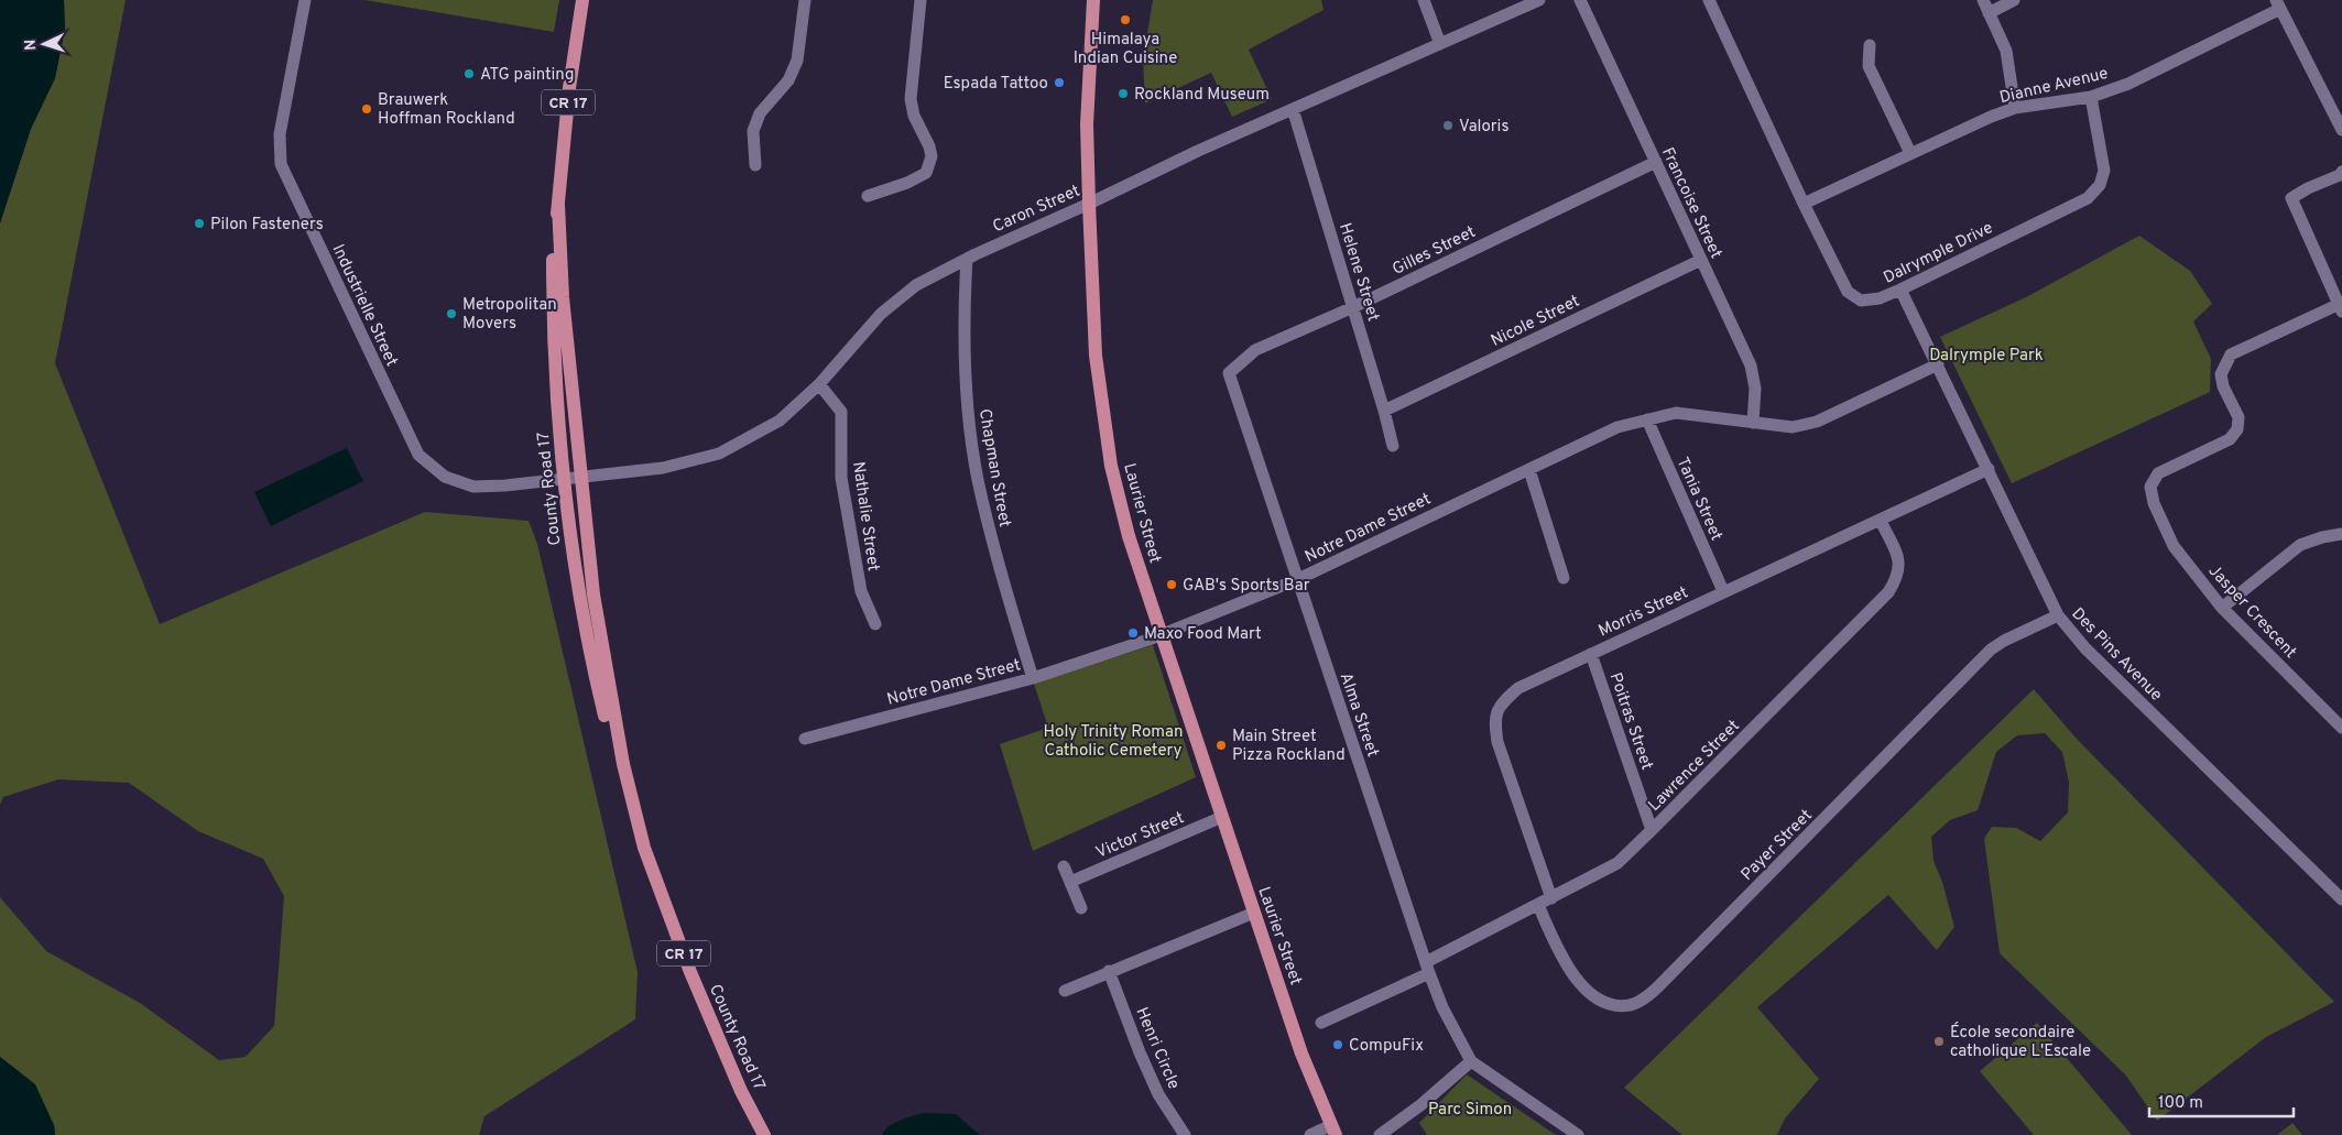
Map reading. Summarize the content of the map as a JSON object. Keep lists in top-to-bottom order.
{
  "streets": {
    "main road": ["CR 17", "County Road 17", "Laurier Street"],
    "street": [
      "Dianne Avenue",
      "Francoise Street",
      "Caron Street",
      "Gilles Street",
      "Dalrymple Drive",
      "Helene Street",
      "Industrielle Street",
      "Nicole Street",
      "Chapman Street",
      "Tania Street",
      "Nathalie Street",
      "Notre Dame Street",
      "Morris Street",
      "Jasper Crescent",
      "Des Pins Avenue",
      "Alma Street",
      "Poitras Street",
      "Lawrence Street",
      "Victor Street",
      "Payer Street",
      "Henri Circle"
    ]
  },
  "crossings": [
    ["Dianne Avenue", "Dalrymple Drive"],
    ["Francoise Street", "Gilles Street"],
    ["Francoise Street", "Nicole Street"],
    ["Francoise Street", "Notre Dame Street"],
    ["Caron Street", "Helene Street"],
    ["Caron Street", "Industrielle Street"],
    ["Caron Street", "Chapman Street"],
    ["Caron Street", "County Road 17"],
    ["Caron Street", "Laurier Street"],
    ["Caron Street", "Nathalie Street"],
    ["Gilles Street", "Helene Street"],
    ["Gilles Street", "Alma Street"],
    ["Dalrymple Drive", "Des Pins Avenue"],
    ["Helene Street", "Nicole Street"],
    ["Industrielle Street", "County Road 17"],
    ["Chapman Street", "Notre Dame Street"],
    ["Tania Street", "Notre Dame Street"],
    ["Tania Street", "Morris Street"],
    ["Laurier Street", "Notre Dame Street"],
    ["Laurier Street", "Victor Street"],
    ["Notre Dame Street", "Des Pins Avenue"],
    ["Notre Dame Street", "Alma Street"],
    ["Morris Street", "Des Pins Avenue"],
    ["Morris Street", "Poitras Street"],
    ["Morris Street", "Lawrence Street"],
    ["Des Pins Avenue", "Payer Street"],
    ["Alma Street", "Lawrence Street"],
    ["Poitras Street", "Lawrence Street"],
    ["Lawrence Street", "Payer Street"]
  ],
  "parks": ["Dalrymple Park", "Holy Trinity Roman Catholic Cemetery", "Parc Simon"],
  "places": [
    "Himalaya Indian Cuisine",
    "ATG painting",
    "Espada Tattoo",
    "Rockland Museum",
    "Brauwerk Hoffman Rockland",
    "Valoris",
    "Pilon Fasteners",
    "Metropolitan Movers",
    "GAB's Sports Bar",
    "Maxo Food Mart",
    "Main Street Pizza Rockland",
    "École secondaire catholique L'Escale",
    "CompuFix"
  ],
  "scale_bar": "100 m",
  "north": "left"
}
